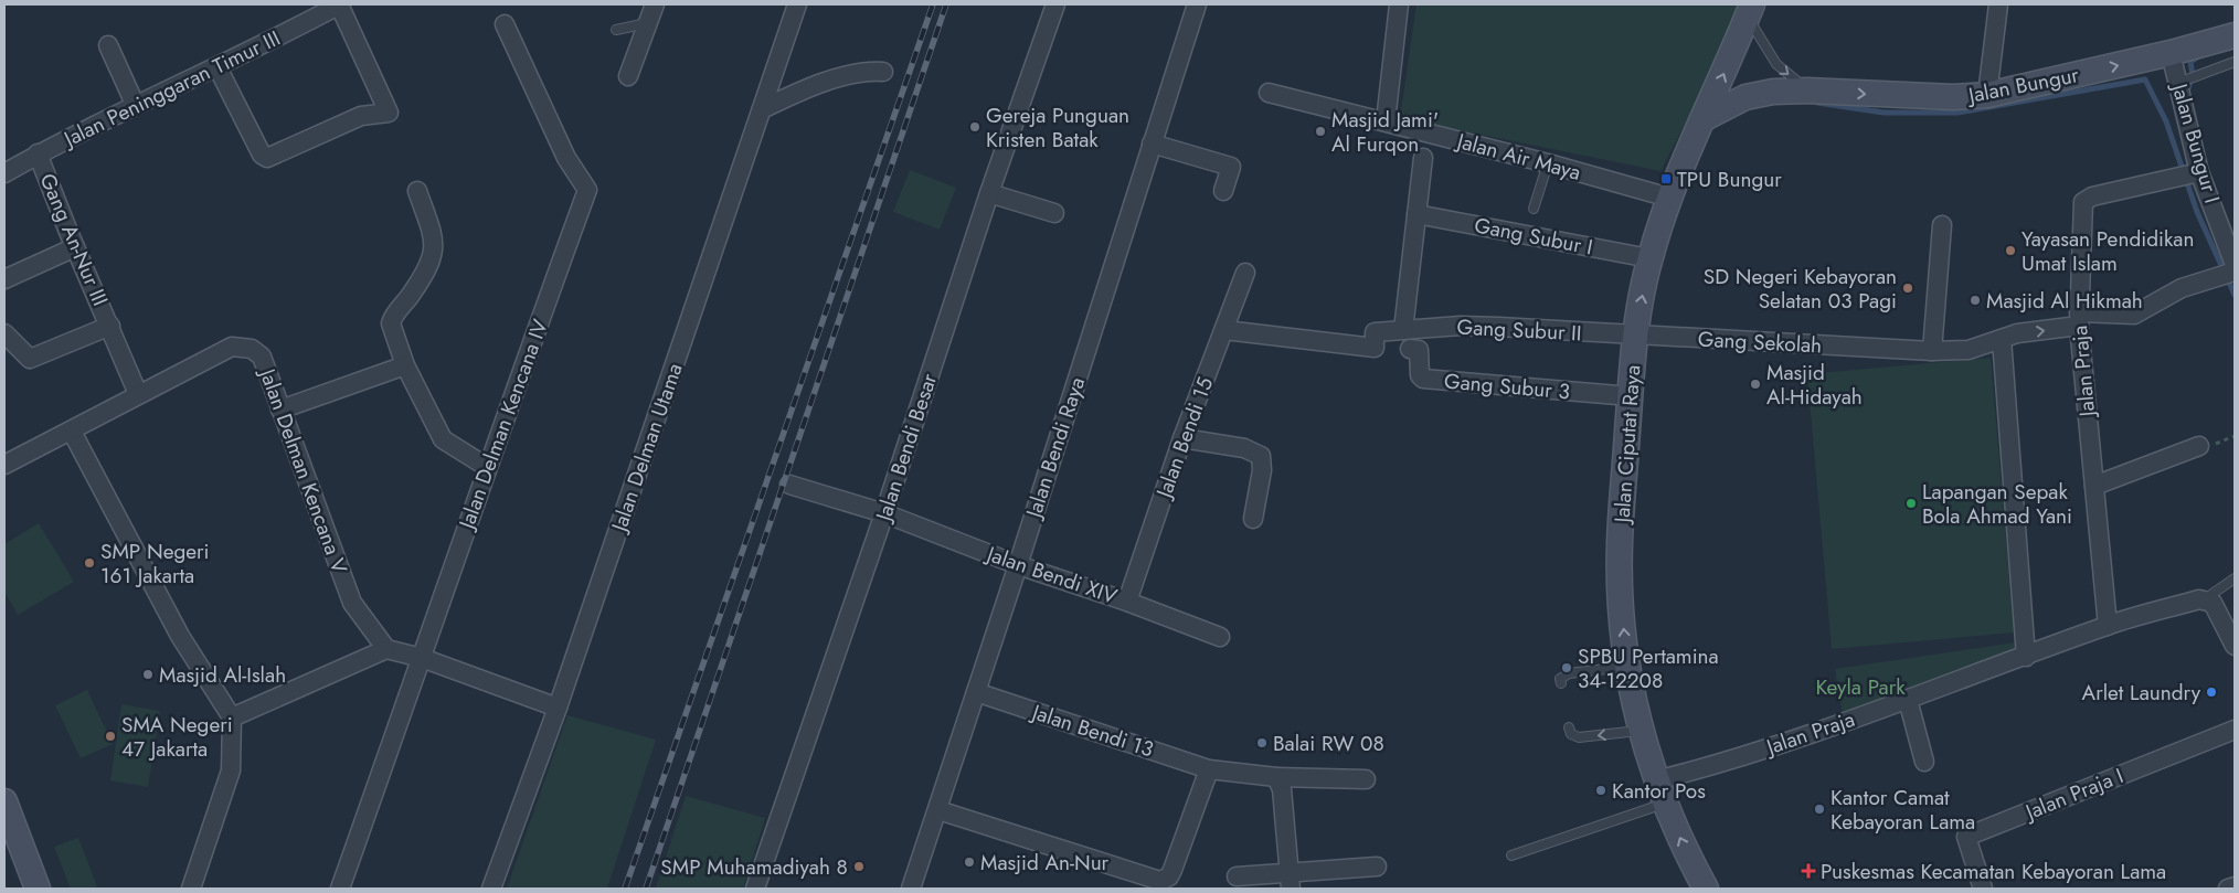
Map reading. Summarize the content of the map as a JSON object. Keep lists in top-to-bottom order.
{
  "streets": {
    "main road": ["Jalan Bungur", "Jalan Ciputat Raya"],
    "street": [
      "Jalan Peninggaran Timur III",
      "Jalan Bungur I",
      "Jalan Air Maya",
      "Gang Subur I",
      "Gang An-Nur III",
      "Gang Subur II",
      "Gang Sekolah",
      "Jalan Praja",
      "Gang Subur 3",
      "Jalan Delman Kencana IV",
      "Jalan Bendi 15",
      "Jalan Delman Utama",
      "Jalan Bendi Besar",
      "Jalan Bendi Raya",
      "Jalan Delman Kencana V",
      "Jalan Bendi XIV",
      "Jalan Bendi 13",
      "Jalan Praja I"
    ]
  },
  "crossings": [
    ["Jalan Bungur", "Jalan Bungur I"],
    ["Jalan Bungur", "Jalan Ciputat Raya"],
    ["Jalan Peninggaran Timur III", "Gang An-Nur III"],
    ["Jalan Bungur I", "Jalan Praja"],
    ["Jalan Air Maya", "Jalan Ciputat Raya"],
    ["Gang Subur I", "Jalan Ciputat Raya"],
    ["Gang An-Nur III", "Jalan Delman Kencana V"],
    ["Gang Subur II", "Gang Sekolah"],
    ["Gang Subur II", "Jalan Bendi 15"],
    ["Gang Subur II", "Jalan Ciputat Raya"],
    ["Gang Sekolah", "Jalan Praja"],
    ["Gang Sekolah", "Jalan Ciputat Raya"],
    ["Jalan Praja", "Jalan Ciputat Raya"],
    ["Gang Subur 3", "Jalan Ciputat Raya"],
    ["Jalan Bendi 15", "Jalan Bendi XIV"],
    ["Jalan Bendi Besar", "Jalan Bendi XIV"],
    ["Jalan Bendi Raya", "Jalan Bendi XIV"],
    ["Jalan Bendi Raya", "Jalan Bendi 13"]
  ],
  "one_way": ["Jalan Bungur", "Jalan Ciputat Raya"],
  "parks": ["Keyla Park"],
  "places": {
    "other": [
      "Gereja Punguan Kristen Batak",
      "Masjid Jami' Al Furqon",
      "Yayasan Pendidikan Umat Islam",
      "SD Negeri Kebayoran Selatan 03 Pagi",
      "Masjid Al Hikmah",
      "Masjid Al-Hidayah",
      "Lapangan Sepak Bola Ahmad Yani",
      "SMP Negeri 161 Jakarta",
      "SPBU Pertamina 34-12208",
      "Masjid Al-Islah",
      "Arlet Laundry",
      "SMA Negeri 47 Jakarta",
      "Balai RW 08",
      "Kantor Pos",
      "Kantor Camat Kebayoran Lama",
      "Masjid An-Nur",
      "SMP Muhamadiyah 8"
    ],
    "transit": ["TPU Bungur"],
    "health": ["Puskesmas Kecamatan Kebayoran Lama"]
  }
}
